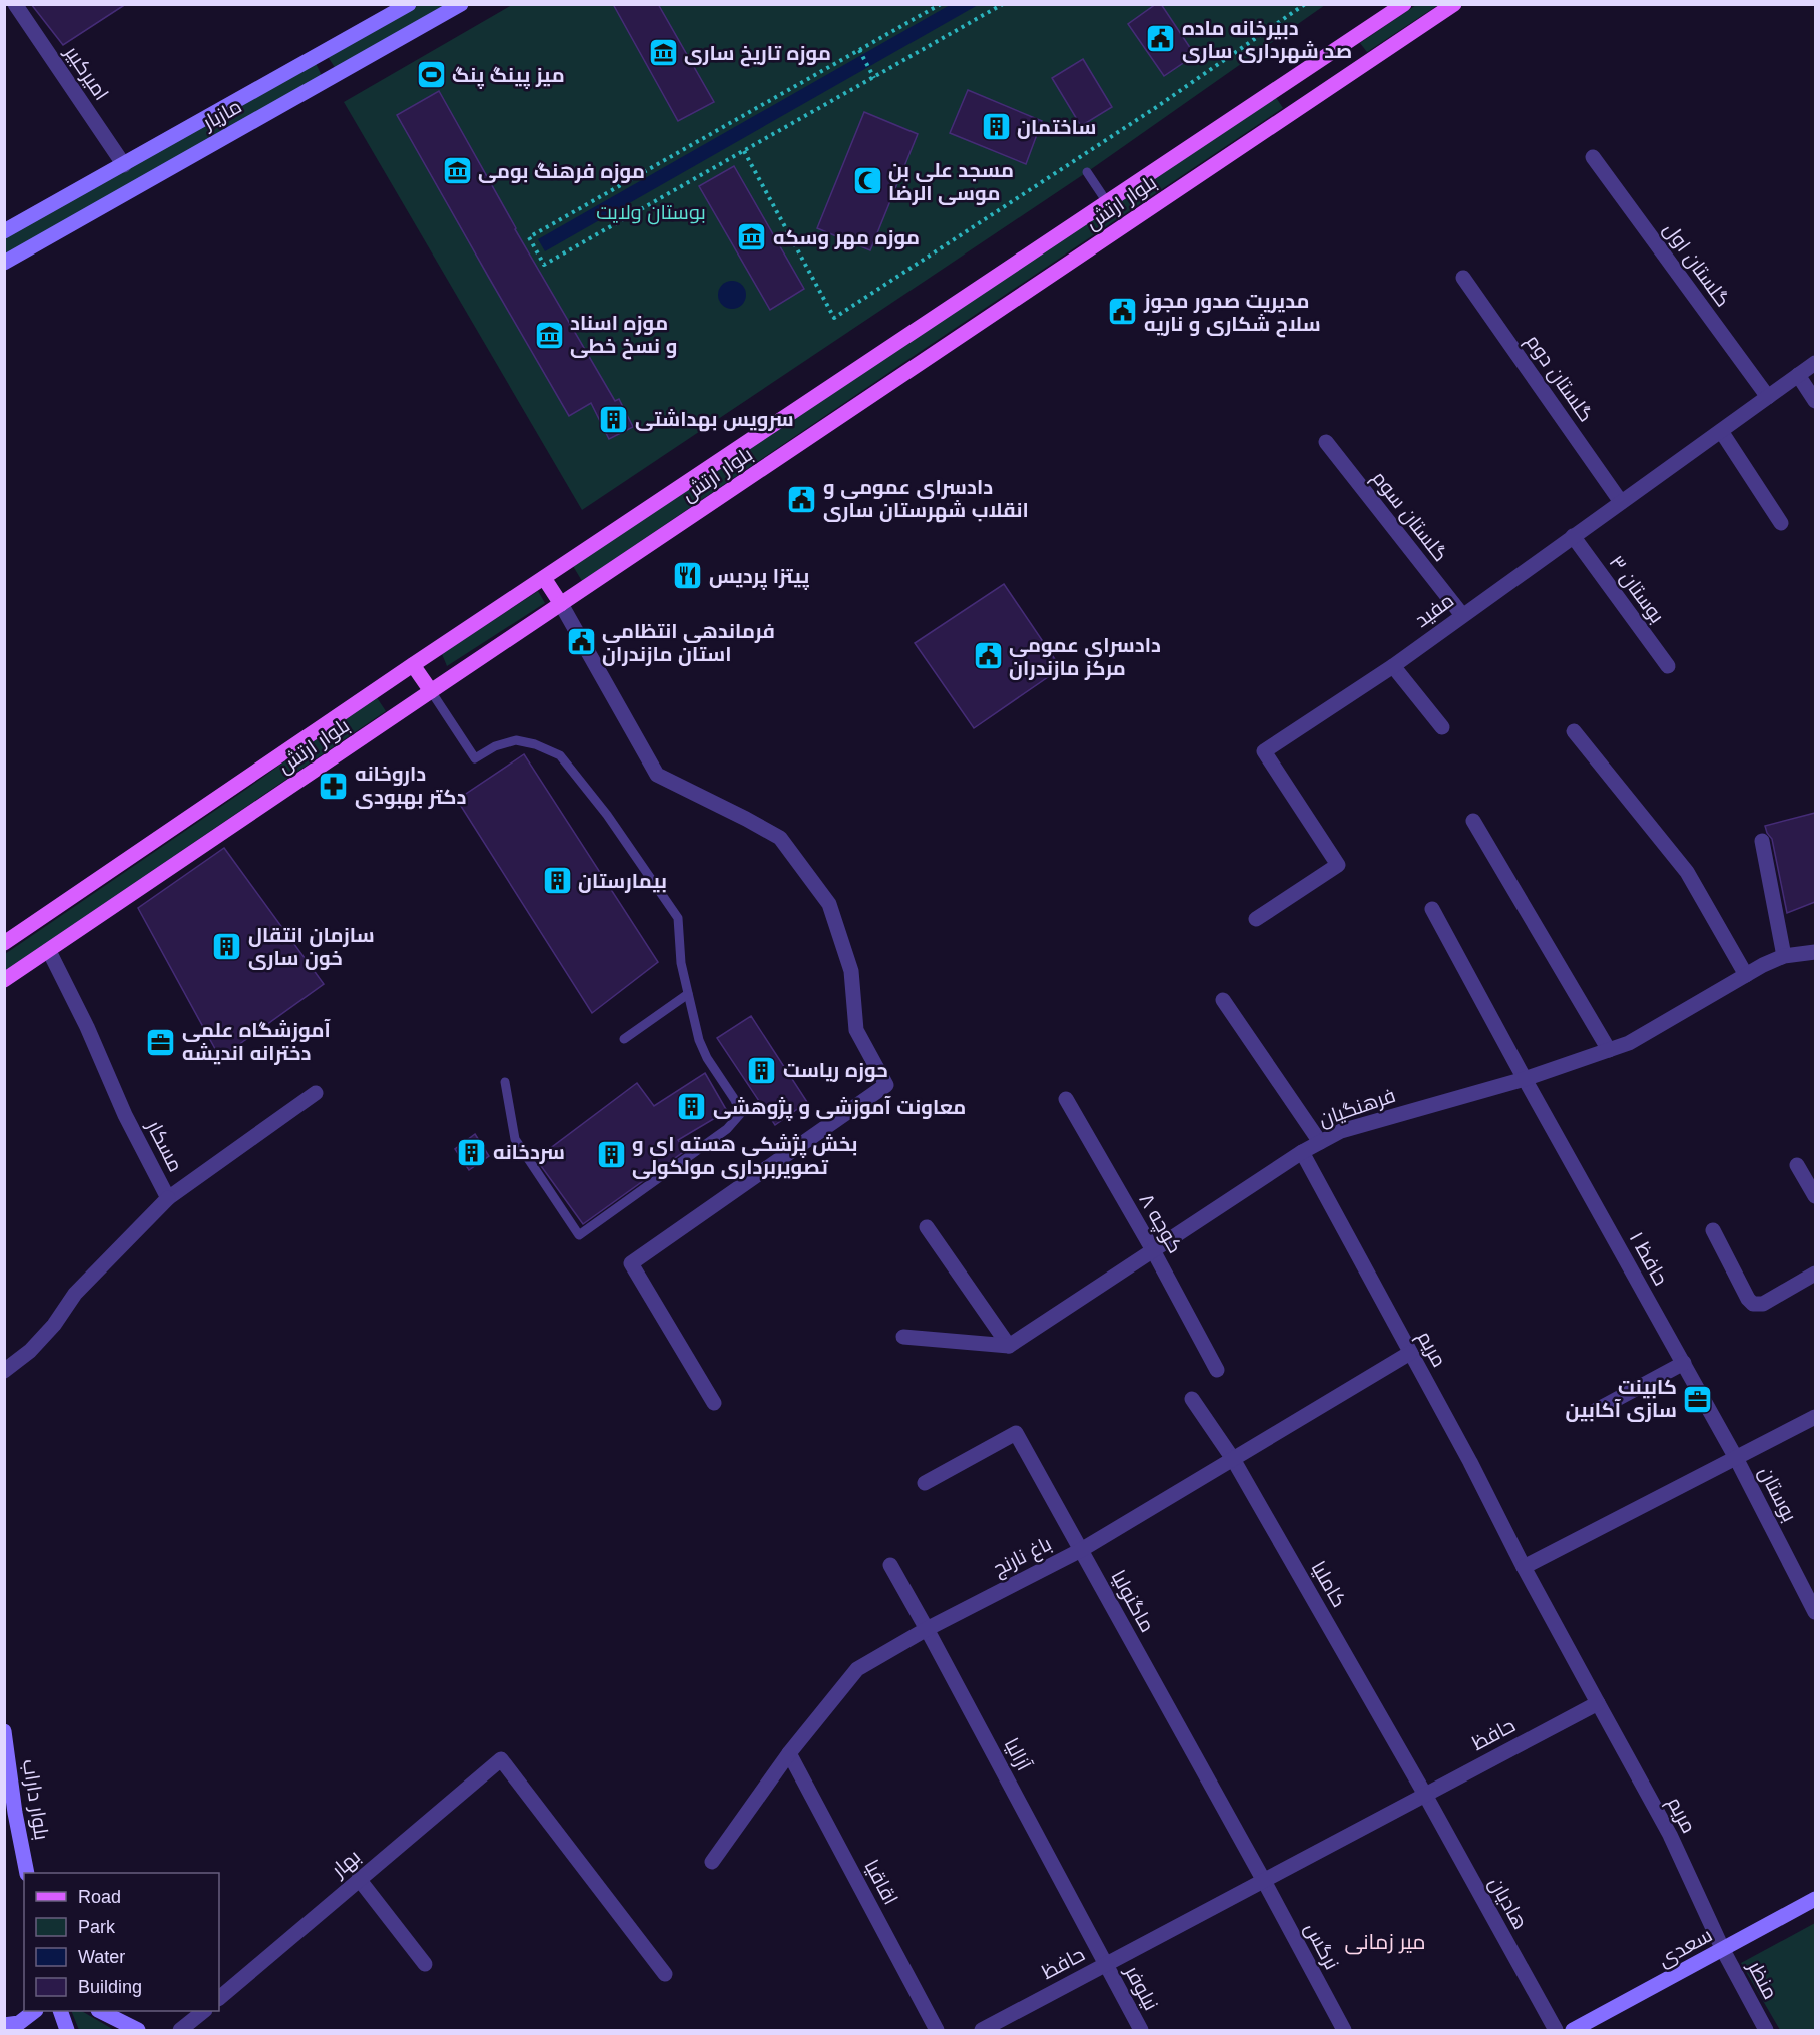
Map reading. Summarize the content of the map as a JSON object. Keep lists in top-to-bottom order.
{
  "streets": {
    "main road": [
      "مازیار",
      "بلوار ارتش",
      "بلوار داراب",
      "سعدی"
    ],
    "street": [
      "امیرکبیر",
      "گلستان اول",
      "گلستان دوم",
      "گلستان سوم",
      "بوستان ۳",
      "مفید",
      "فرهنگیان",
      "مسکار",
      "کوچه ۸",
      "حافظ ۱",
      "مریم",
      "بوستان",
      "باغ نارنج",
      "کاملیا",
      "ماگنولیا",
      "حافظ",
      "آزالیا",
      "بهار",
      "اقاقیا",
      "هادیان",
      "نرگس",
      "منظر",
      "نیلوفر"
    ]
  },
  "crossings": [
    ["امیرکبیر", "مازیار"],
    ["بلوار ارتش", "مسکار"],
    ["گلستان اول", "مفید"],
    ["گلستان دوم", "مفید"],
    ["گلستان سوم", "مفید"],
    ["بوستان ۳", "مفید"],
    ["فرهنگیان", "کوچه ۸"],
    ["فرهنگیان", "حافظ ۱"],
    ["فرهنگیان", "مریم"],
    ["حافظ ۱", "بوستان"],
    ["مریم", "باغ نارنج"],
    ["مریم", "حافظ"],
    ["مریم", "سعدی"],
    ["مریم", "منظر"],
    ["باغ نارنج", "کاملیا"],
    ["باغ نارنج", "ماگنولیا"],
    ["باغ نارنج", "آزالیا"],
    ["باغ نارنج", "اقاقیا"],
    ["کاملیا", "حافظ"],
    ["کاملیا", "هادیان"],
    ["ماگنولیا", "حافظ"],
    ["ماگنولیا", "نرگس"],
    ["حافظ", "آزالیا"],
    ["حافظ", "هادیان"],
    ["حافظ", "نرگس"],
    ["حافظ", "نیلوفر"],
    ["آزالیا", "نیلوفر"],
    ["سعدی", "منظر"]
  ],
  "districts": ["میر زمانی"],
  "parks": ["بوستان ولایت"],
  "places": {
    "public building": [
      "دبیرخانه ماده صد شهرداری ساری",
      "مدیریت صدور مجوز سلاح شکاری و ناریه",
      "دادسرای عمومی و انقلاب شهرستان ساری",
      "فرماندهی انتظامی استان مازندران",
      "دادسرای عمومی مرکز مازندران"
    ],
    "museum": [
      "موزه تاریخ ساری",
      "موزه فرهنگ بومی",
      "موزه مهر وسکه",
      "موزه اسناد و نسخ خطی"
    ],
    "sports": ["میز پینگ پنگ"],
    "building": [
      "ساختمان",
      "سرویس بهداشتی",
      "بیمارستان",
      "سازمان انتقال خون ساری",
      "حوزه ریاست",
      "معاونت آموزشی و پژوهشی",
      "سردخانه",
      "بخش پژشکی هسته ای و تصویربرداری مولکولی"
    ],
    "mosque": ["مسجد علی بن موسی الرضا"],
    "restaurant": ["پیتزا پردیس"],
    "pharmacy": ["داروخانه دکتر بهبودی"],
    "office": ["آموزشگاه علمی دخترانه اندیشه", "کابینت سازی آکابین"]
  },
  "legend": [
    "Road",
    "Park",
    "Water",
    "Building"
  ]
}
